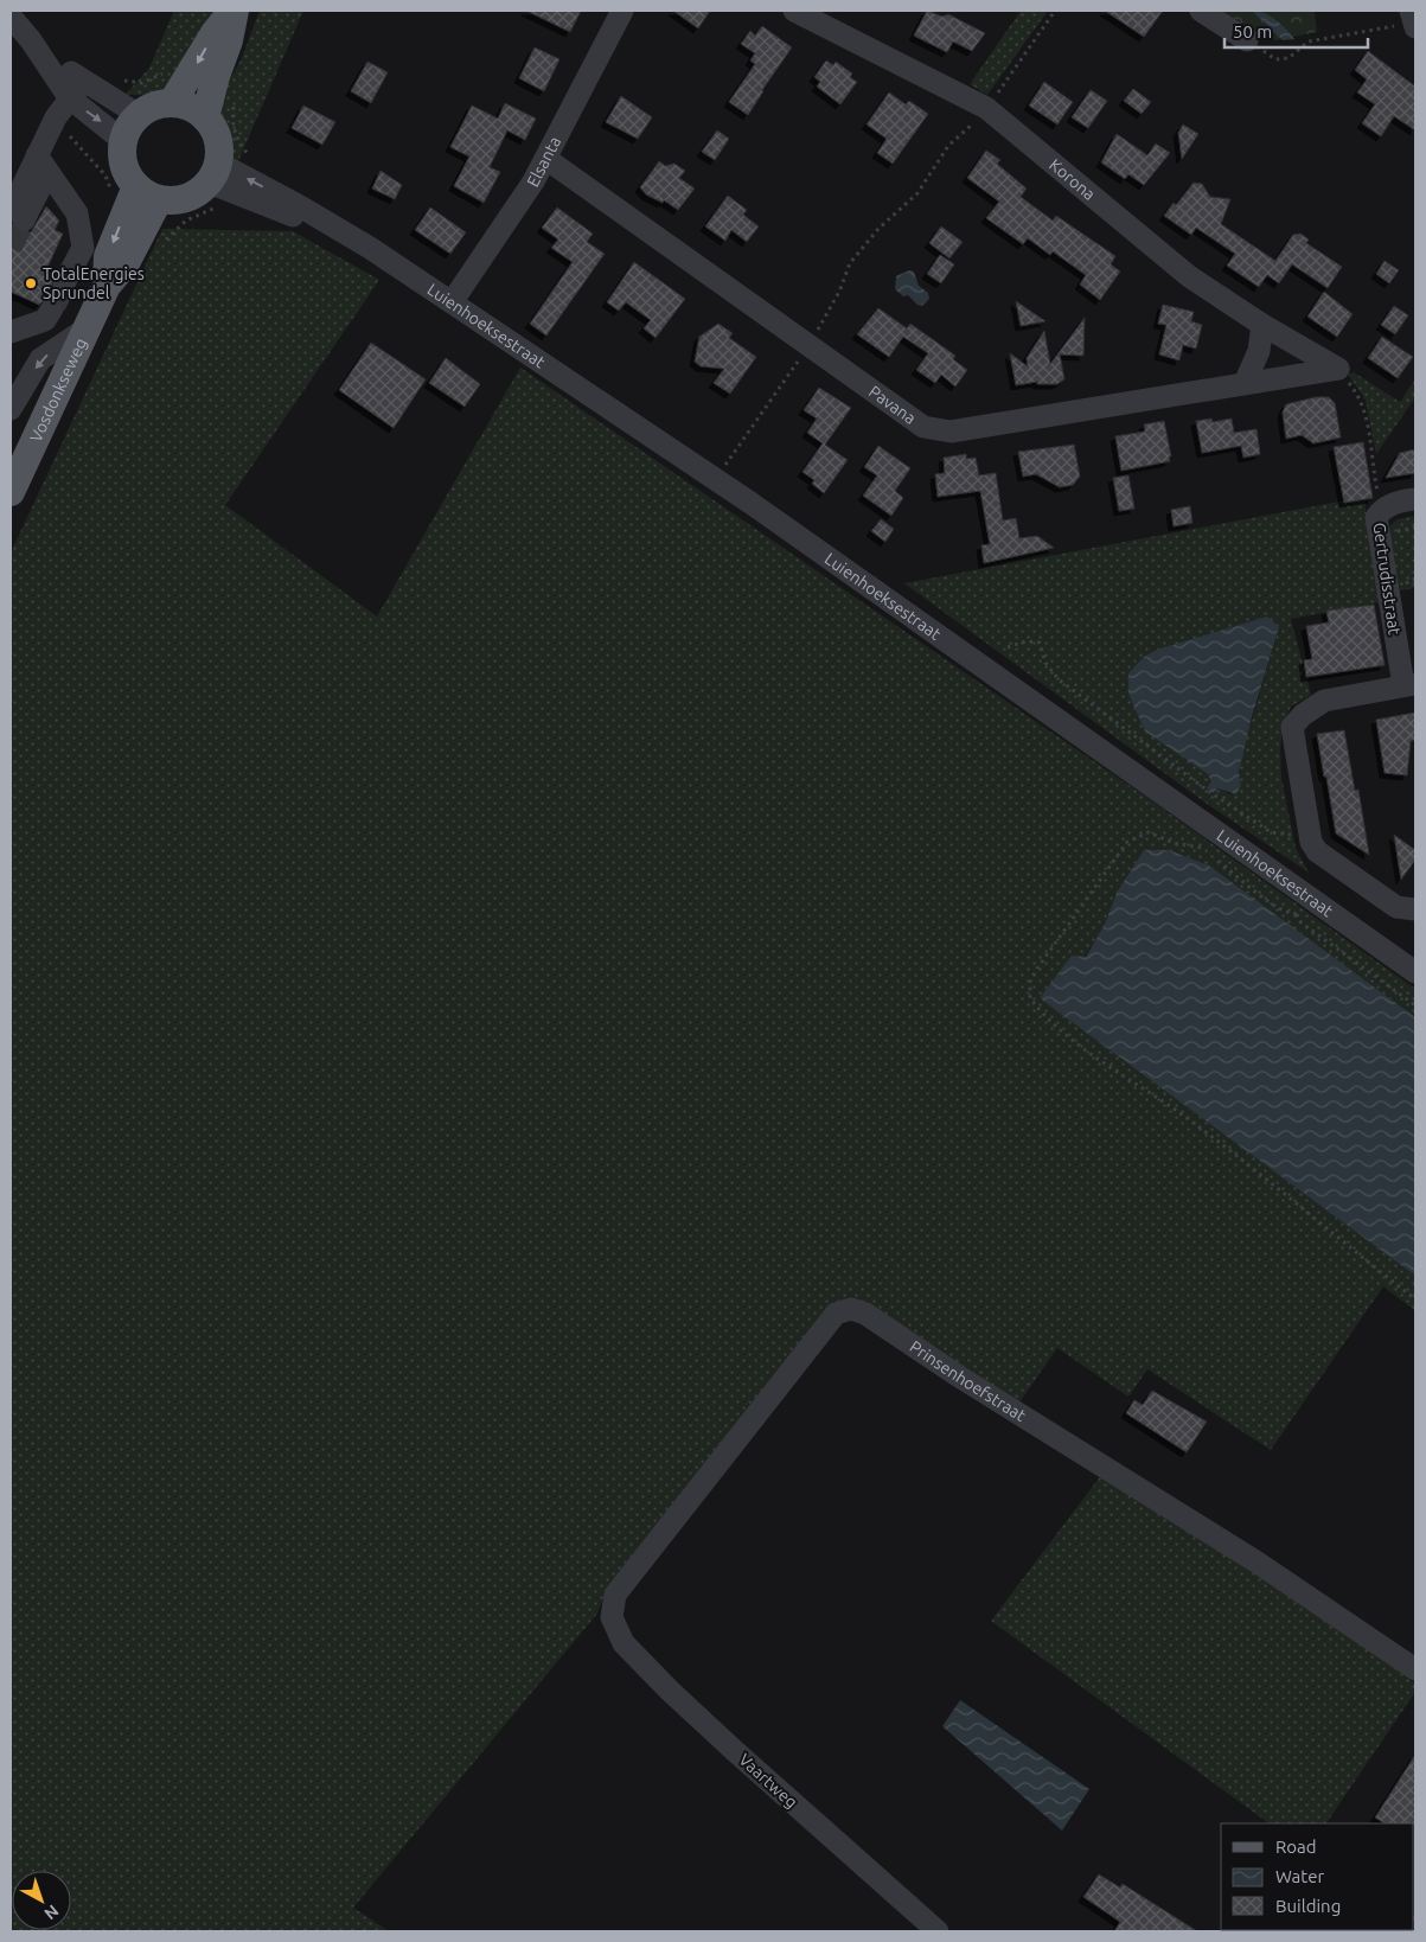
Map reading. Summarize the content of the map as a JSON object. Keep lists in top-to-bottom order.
{
  "streets": {
    "main road": ["Vosdonkseweg"],
    "street": [
      "Elsanta",
      "Korona",
      "Luienhoeksestraat",
      "Pavana",
      "Gertrudisstraat",
      "Prinsenhoefstraat",
      "Vaartweg"
    ]
  },
  "crossings": [
    ["Elsanta", "Luienhoeksestraat"],
    ["Elsanta", "Pavana"],
    ["Korona", "Pavana"],
    ["Luienhoeksestraat", "Vosdonkseweg"],
    ["Prinsenhoefstraat", "Vaartweg"]
  ],
  "places": ["TotalEnergies Sprundel"],
  "legend": ["Road", "Water", "Building"],
  "scale_bar": "50 m",
  "north": "bottom right"
}
